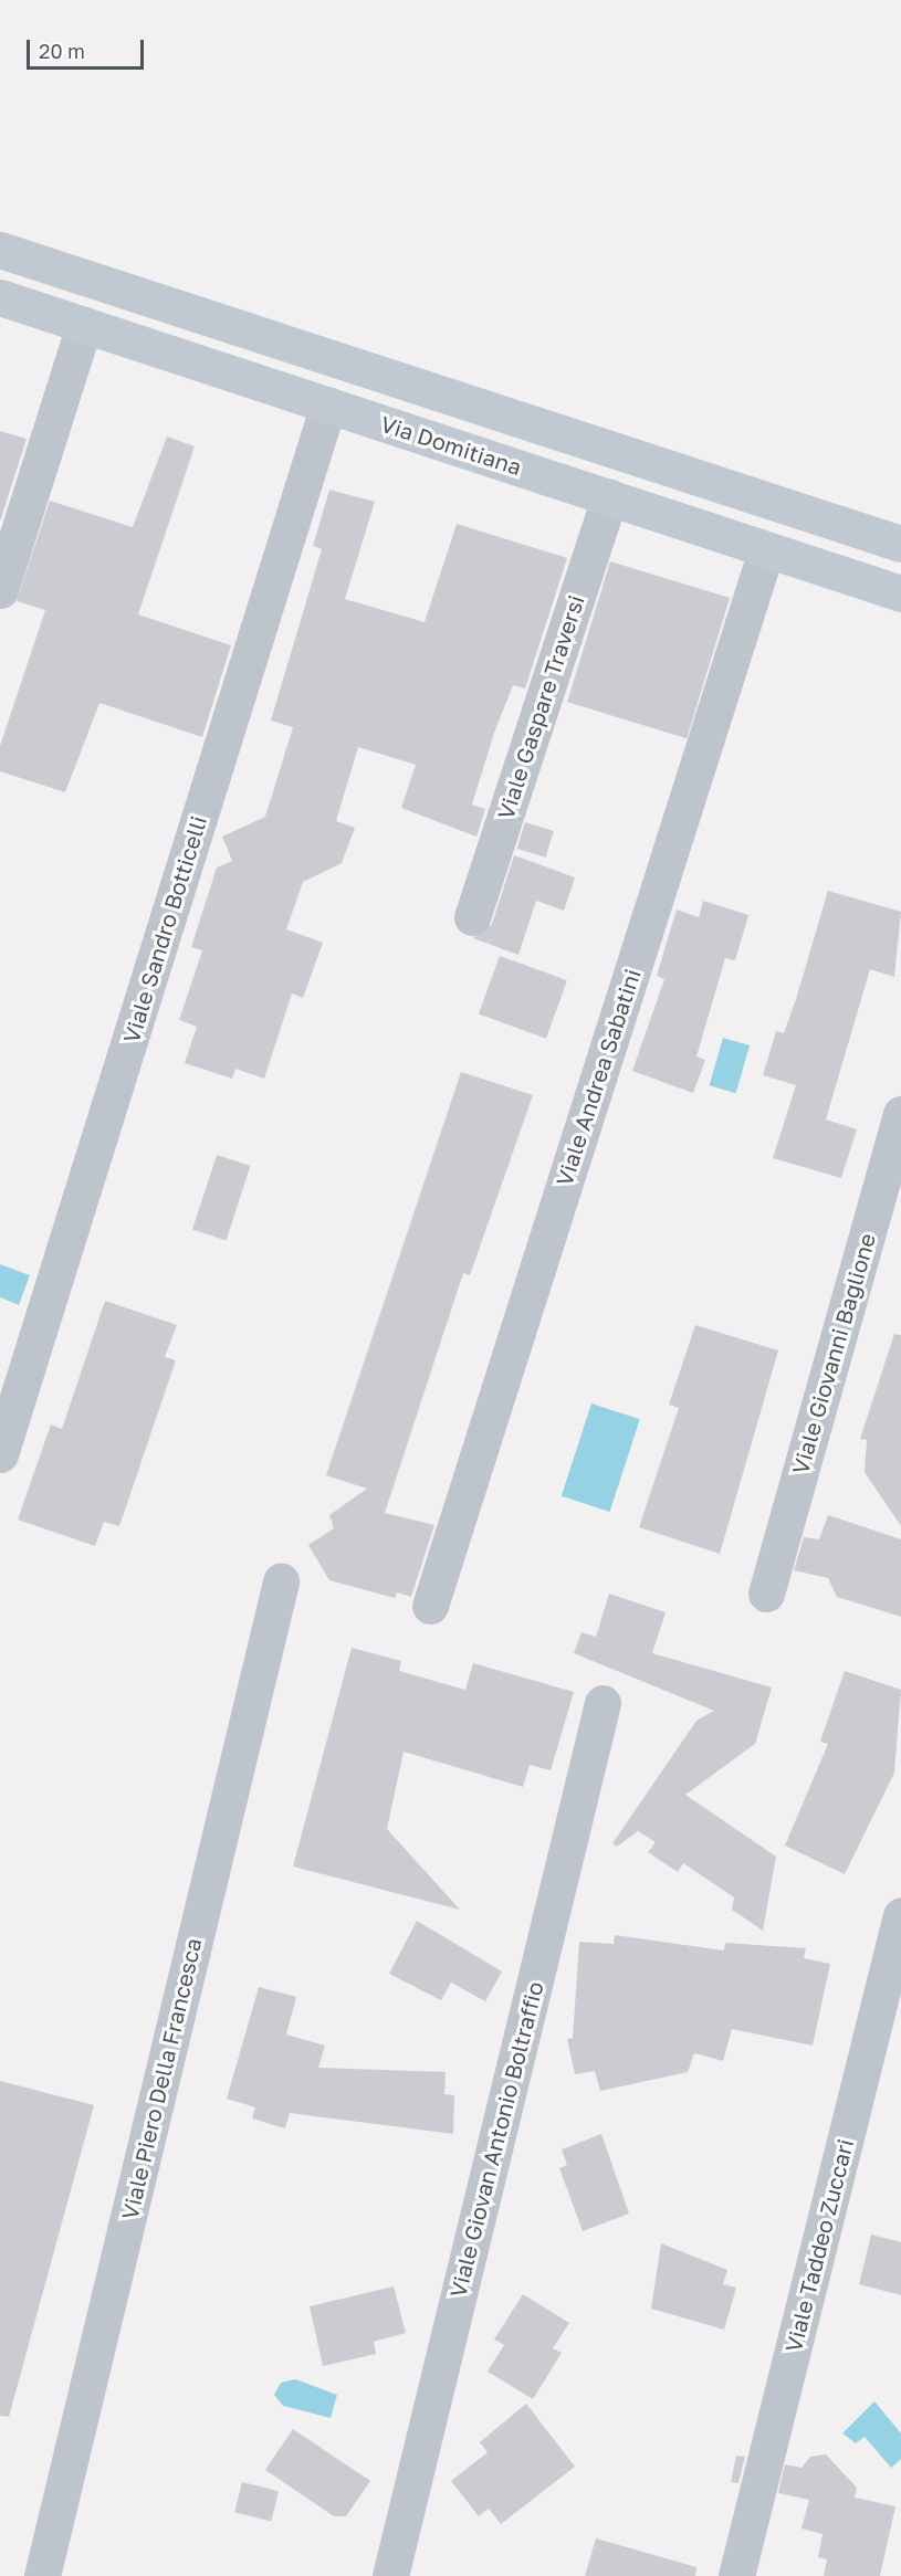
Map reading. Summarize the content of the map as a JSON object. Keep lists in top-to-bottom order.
{
  "streets": {
    "main road": ["Via Domitiana"],
    "street": [
      "Viale Gaspare Traversi",
      "Viale Sandro Botticelli",
      "Viale Andrea Sabatini",
      "Viale Giovanni Baglione",
      "Viale Piero Della Francesca",
      "Viale Giovan Antonio Boltraffio",
      "Viale Taddeo Zuccari"
    ]
  },
  "crossings": [
    ["Via Domitiana", "Viale Gaspare Traversi"],
    ["Via Domitiana", "Viale Sandro Botticelli"],
    ["Via Domitiana", "Viale Andrea Sabatini"]
  ],
  "scale_bar": "20 m"
}
